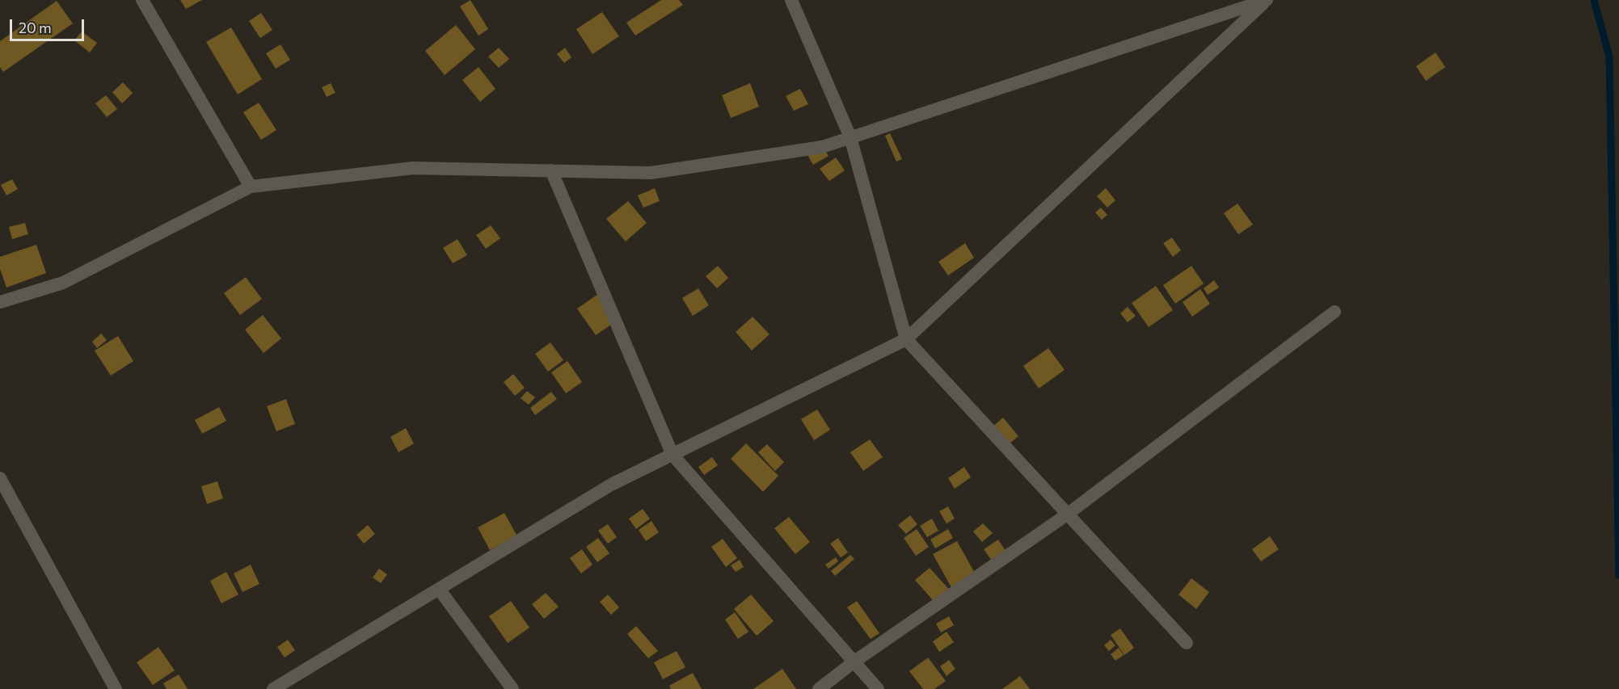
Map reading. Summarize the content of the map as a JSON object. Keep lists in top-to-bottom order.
{
  "scale_bar": "20 m"
}
